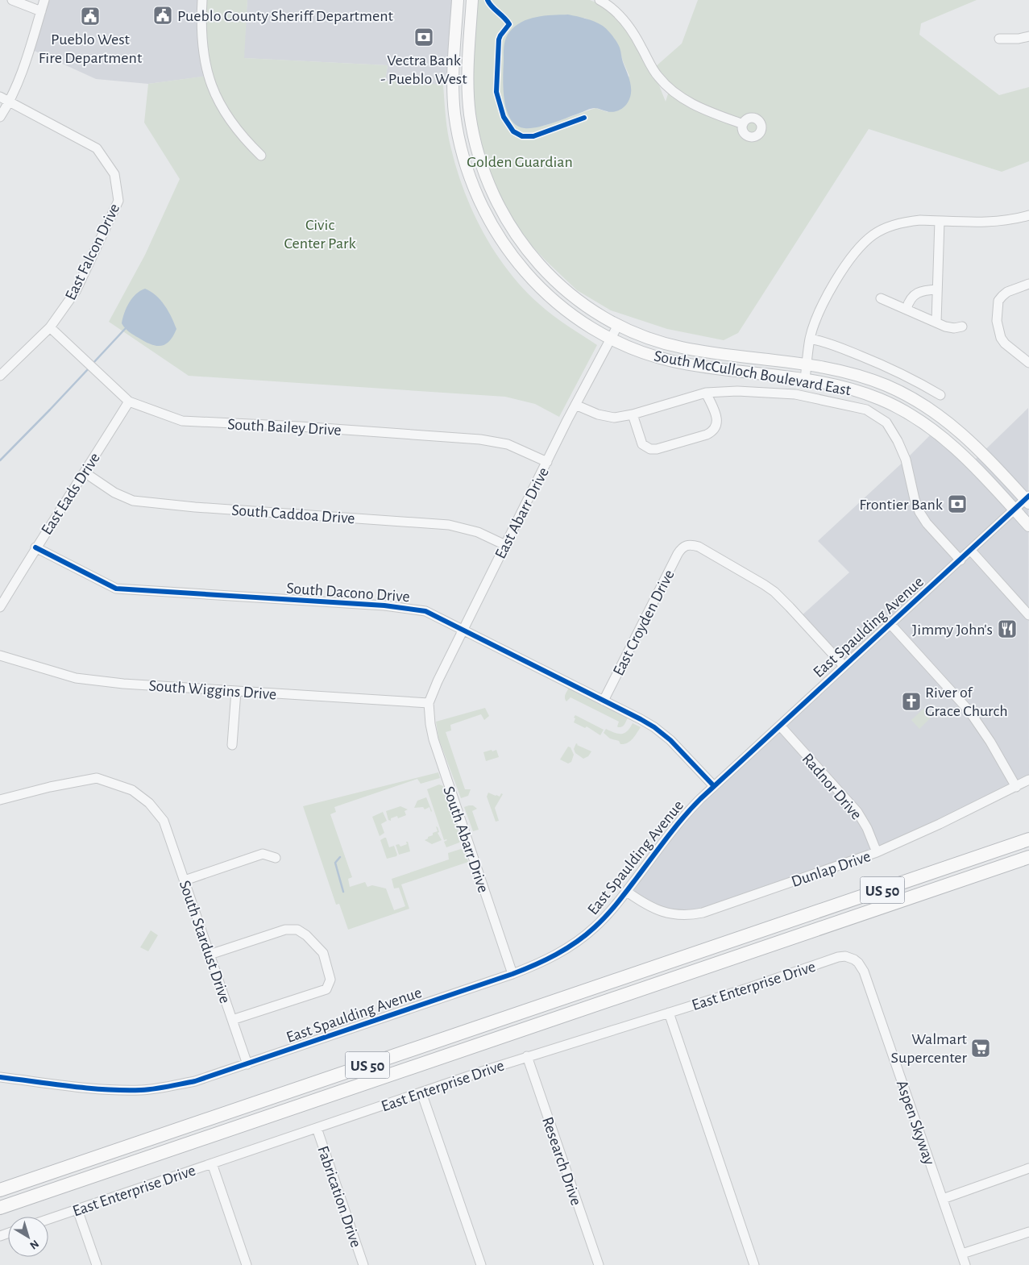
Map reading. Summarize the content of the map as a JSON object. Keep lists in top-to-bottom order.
{
  "streets": {
    "highway": ["US 50"],
    "main road": ["South McCulloch Boulevard East"],
    "street": [
      "East Falcon Drive",
      "South Bailey Drive",
      "East Eads Drive",
      "East Abarr Drive",
      "South Caddoa Drive",
      "South Dacono Drive",
      "East Croyden Drive",
      "East Spaulding Avenue",
      "South Wiggins Drive",
      "Radnor Drive",
      "South Abarr Drive",
      "Dunlap Drive",
      "South Stardust Drive",
      "East Enterprise Drive",
      "Aspen Skyway",
      "Research Drive",
      "Fabrication Drive"
    ]
  },
  "crossings": [
    ["East Falcon Drive", "South Bailey Drive"],
    ["South McCulloch Boulevard East", "East Abarr Drive"],
    ["South McCulloch Boulevard East", "East Spaulding Avenue"],
    ["South Bailey Drive", "East Eads Drive"],
    ["South Bailey Drive", "East Abarr Drive"],
    ["East Eads Drive", "South Caddoa Drive"],
    ["East Eads Drive", "South Dacono Drive"],
    ["East Abarr Drive", "South Caddoa Drive"],
    ["East Abarr Drive", "South Dacono Drive"],
    ["East Abarr Drive", "South Wiggins Drive"],
    ["East Abarr Drive", "South Abarr Drive"],
    ["South Dacono Drive", "East Croyden Drive"],
    ["South Dacono Drive", "East Spaulding Avenue"],
    ["East Croyden Drive", "East Spaulding Avenue"],
    ["East Spaulding Avenue", "Radnor Drive"],
    ["East Spaulding Avenue", "South Abarr Drive"],
    ["East Spaulding Avenue", "Dunlap Drive"],
    ["East Spaulding Avenue", "South Stardust Drive"],
    ["South Wiggins Drive", "South Abarr Drive"],
    ["Radnor Drive", "Dunlap Drive"],
    ["East Enterprise Drive", "Aspen Skyway"],
    ["East Enterprise Drive", "Research Drive"],
    ["East Enterprise Drive", "Fabrication Drive"]
  ],
  "parks": ["Golden Guardian", "Civic Center Park"],
  "places": {
    "public building": ["Pueblo County Sheriff Department", "Pueblo West Fire Department"],
    "bank": ["Vectra Bank - Pueblo West", "Frontier Bank"],
    "restaurant": ["Jimmy John's"],
    "church": ["River of Grace Church"],
    "supermarket": ["Walmart Supercenter"]
  },
  "north": "bottom right"
}
